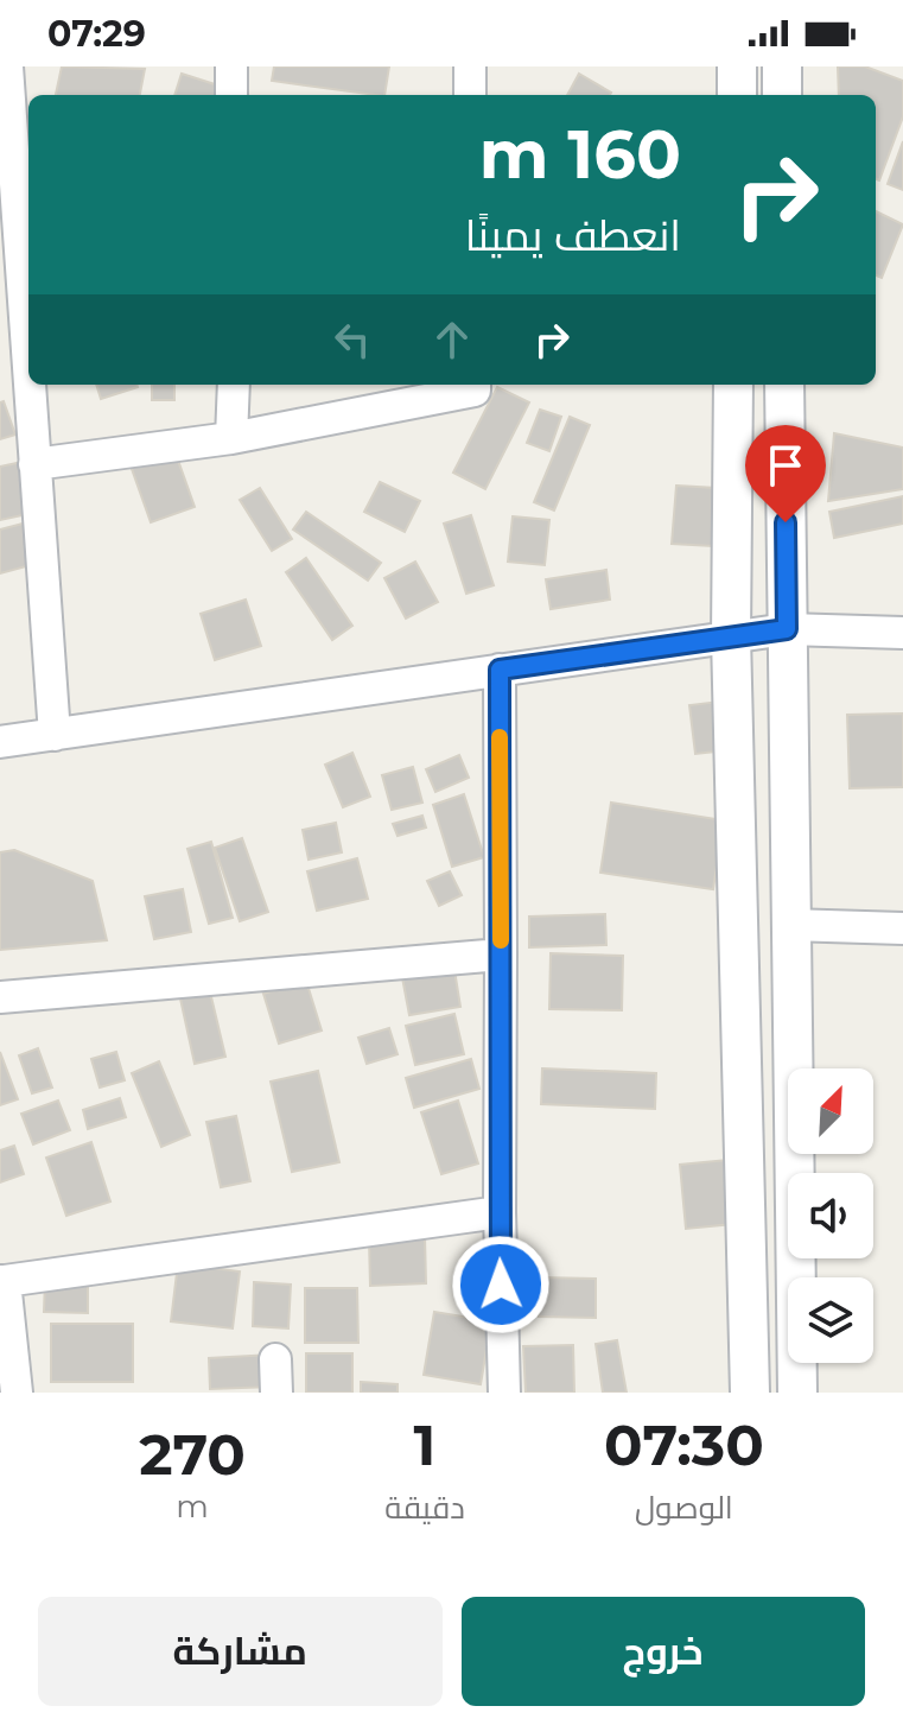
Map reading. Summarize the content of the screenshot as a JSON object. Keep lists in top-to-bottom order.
{
  "north": "top right",
  "page": {
    "status": "07:29",
    "turn": ["160 m", "انعطف يمينًا"],
    "eta": [
      "07:30",
      "الوصول",
      "1",
      "دقيقة",
      "270",
      "m"
    ],
    "buttons": ["خروج", "مشاركة"]
  }
}
